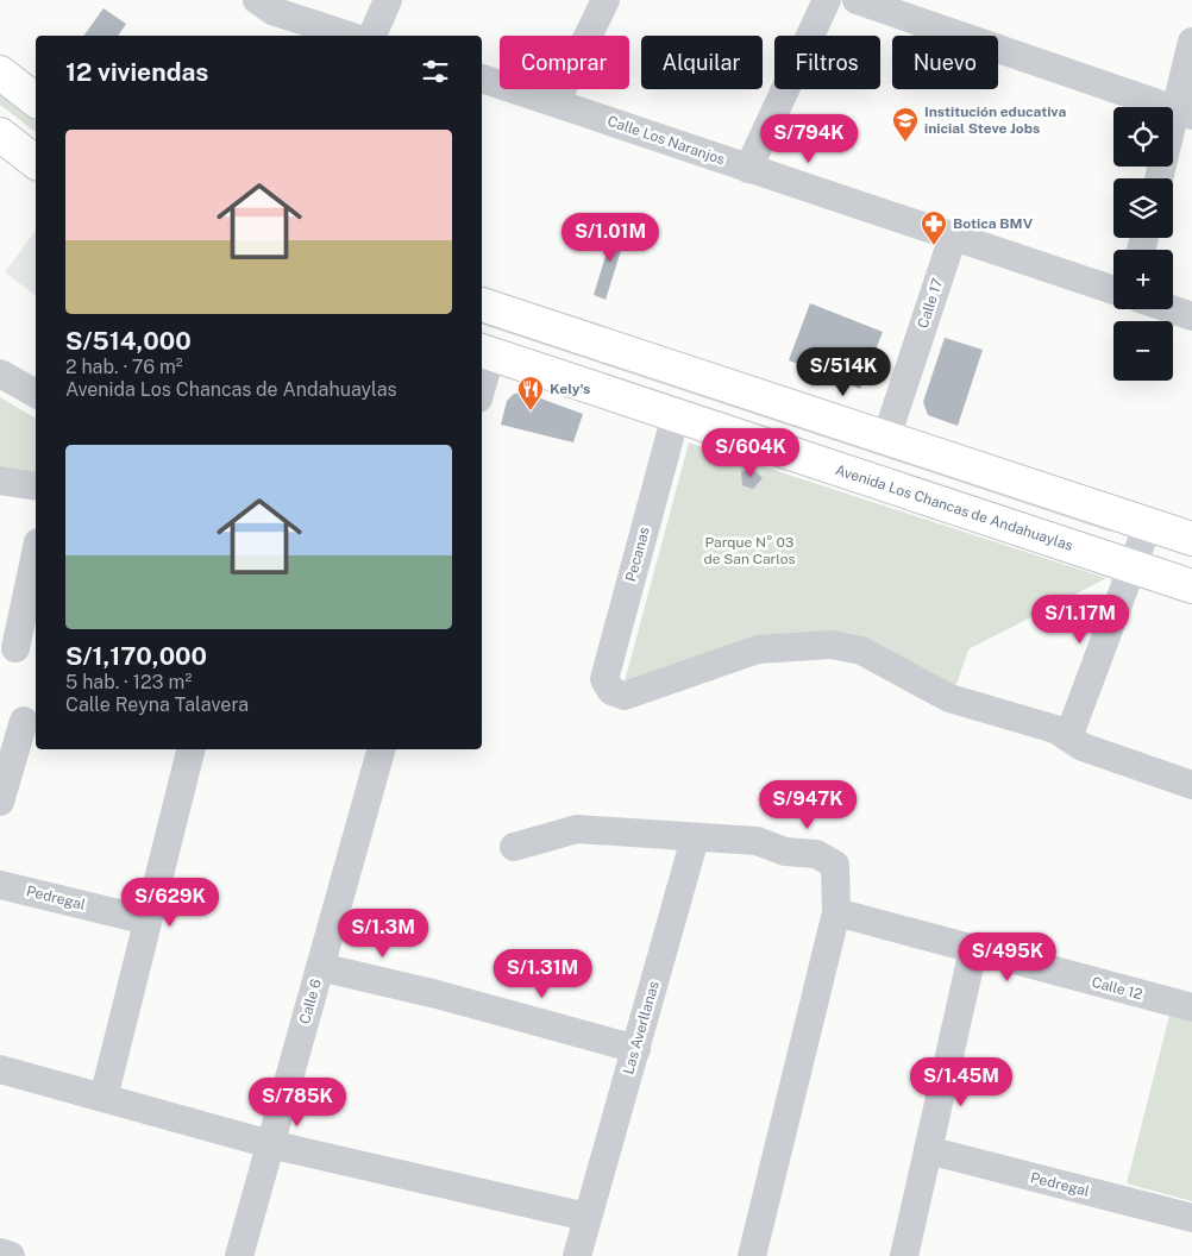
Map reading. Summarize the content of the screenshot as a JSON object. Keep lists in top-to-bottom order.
{
  "streets": {
    "main road": ["Avenida Los Chancas de Andahuaylas"],
    "street": [
      "Calle Los Naranjos",
      "Calle 17",
      "Pecanas",
      "Pedregal",
      "Calle 12",
      "Calle 6",
      "Las Averllanas"
    ]
  },
  "crossings": [
    ["Calle Los Naranjos", "Calle 17"],
    ["Avenida Los Chancas de Andahuaylas", "Pecanas"]
  ],
  "parks": ["Parque N° 03 de San Carlos"],
  "places": {
    "school or university": ["Institución educativa inicial Steve Jobs"],
    "pharmacy": ["Botica BMV"],
    "restaurant": ["Kely's"]
  },
  "page": {
    "chip": [
      "Comprar",
      "Alquilar",
      "Filtros",
      "Nuevo"
    ],
    "heading": "12 viviendas",
    "map_buttons": ["+", "−"],
    "list": [
      {
        "name": "S/514,000",
        "note": "2 hab. · 76 m² · Avenida Los Chancas de Andahuaylas"
      },
      {
        "name": "S/1,170,000",
        "note": "5 hab. · 123 m² · Calle Reyna Talavera"
      }
    ],
    "price": [
      "S/794K",
      "S/1.01M",
      "S/514K",
      "S/604K",
      "S/1.17M",
      "S/947K",
      "S/629K",
      "S/1.3M",
      "S/495K",
      "S/1.31M",
      "S/1.45M",
      "S/785K"
    ]
  }
}
